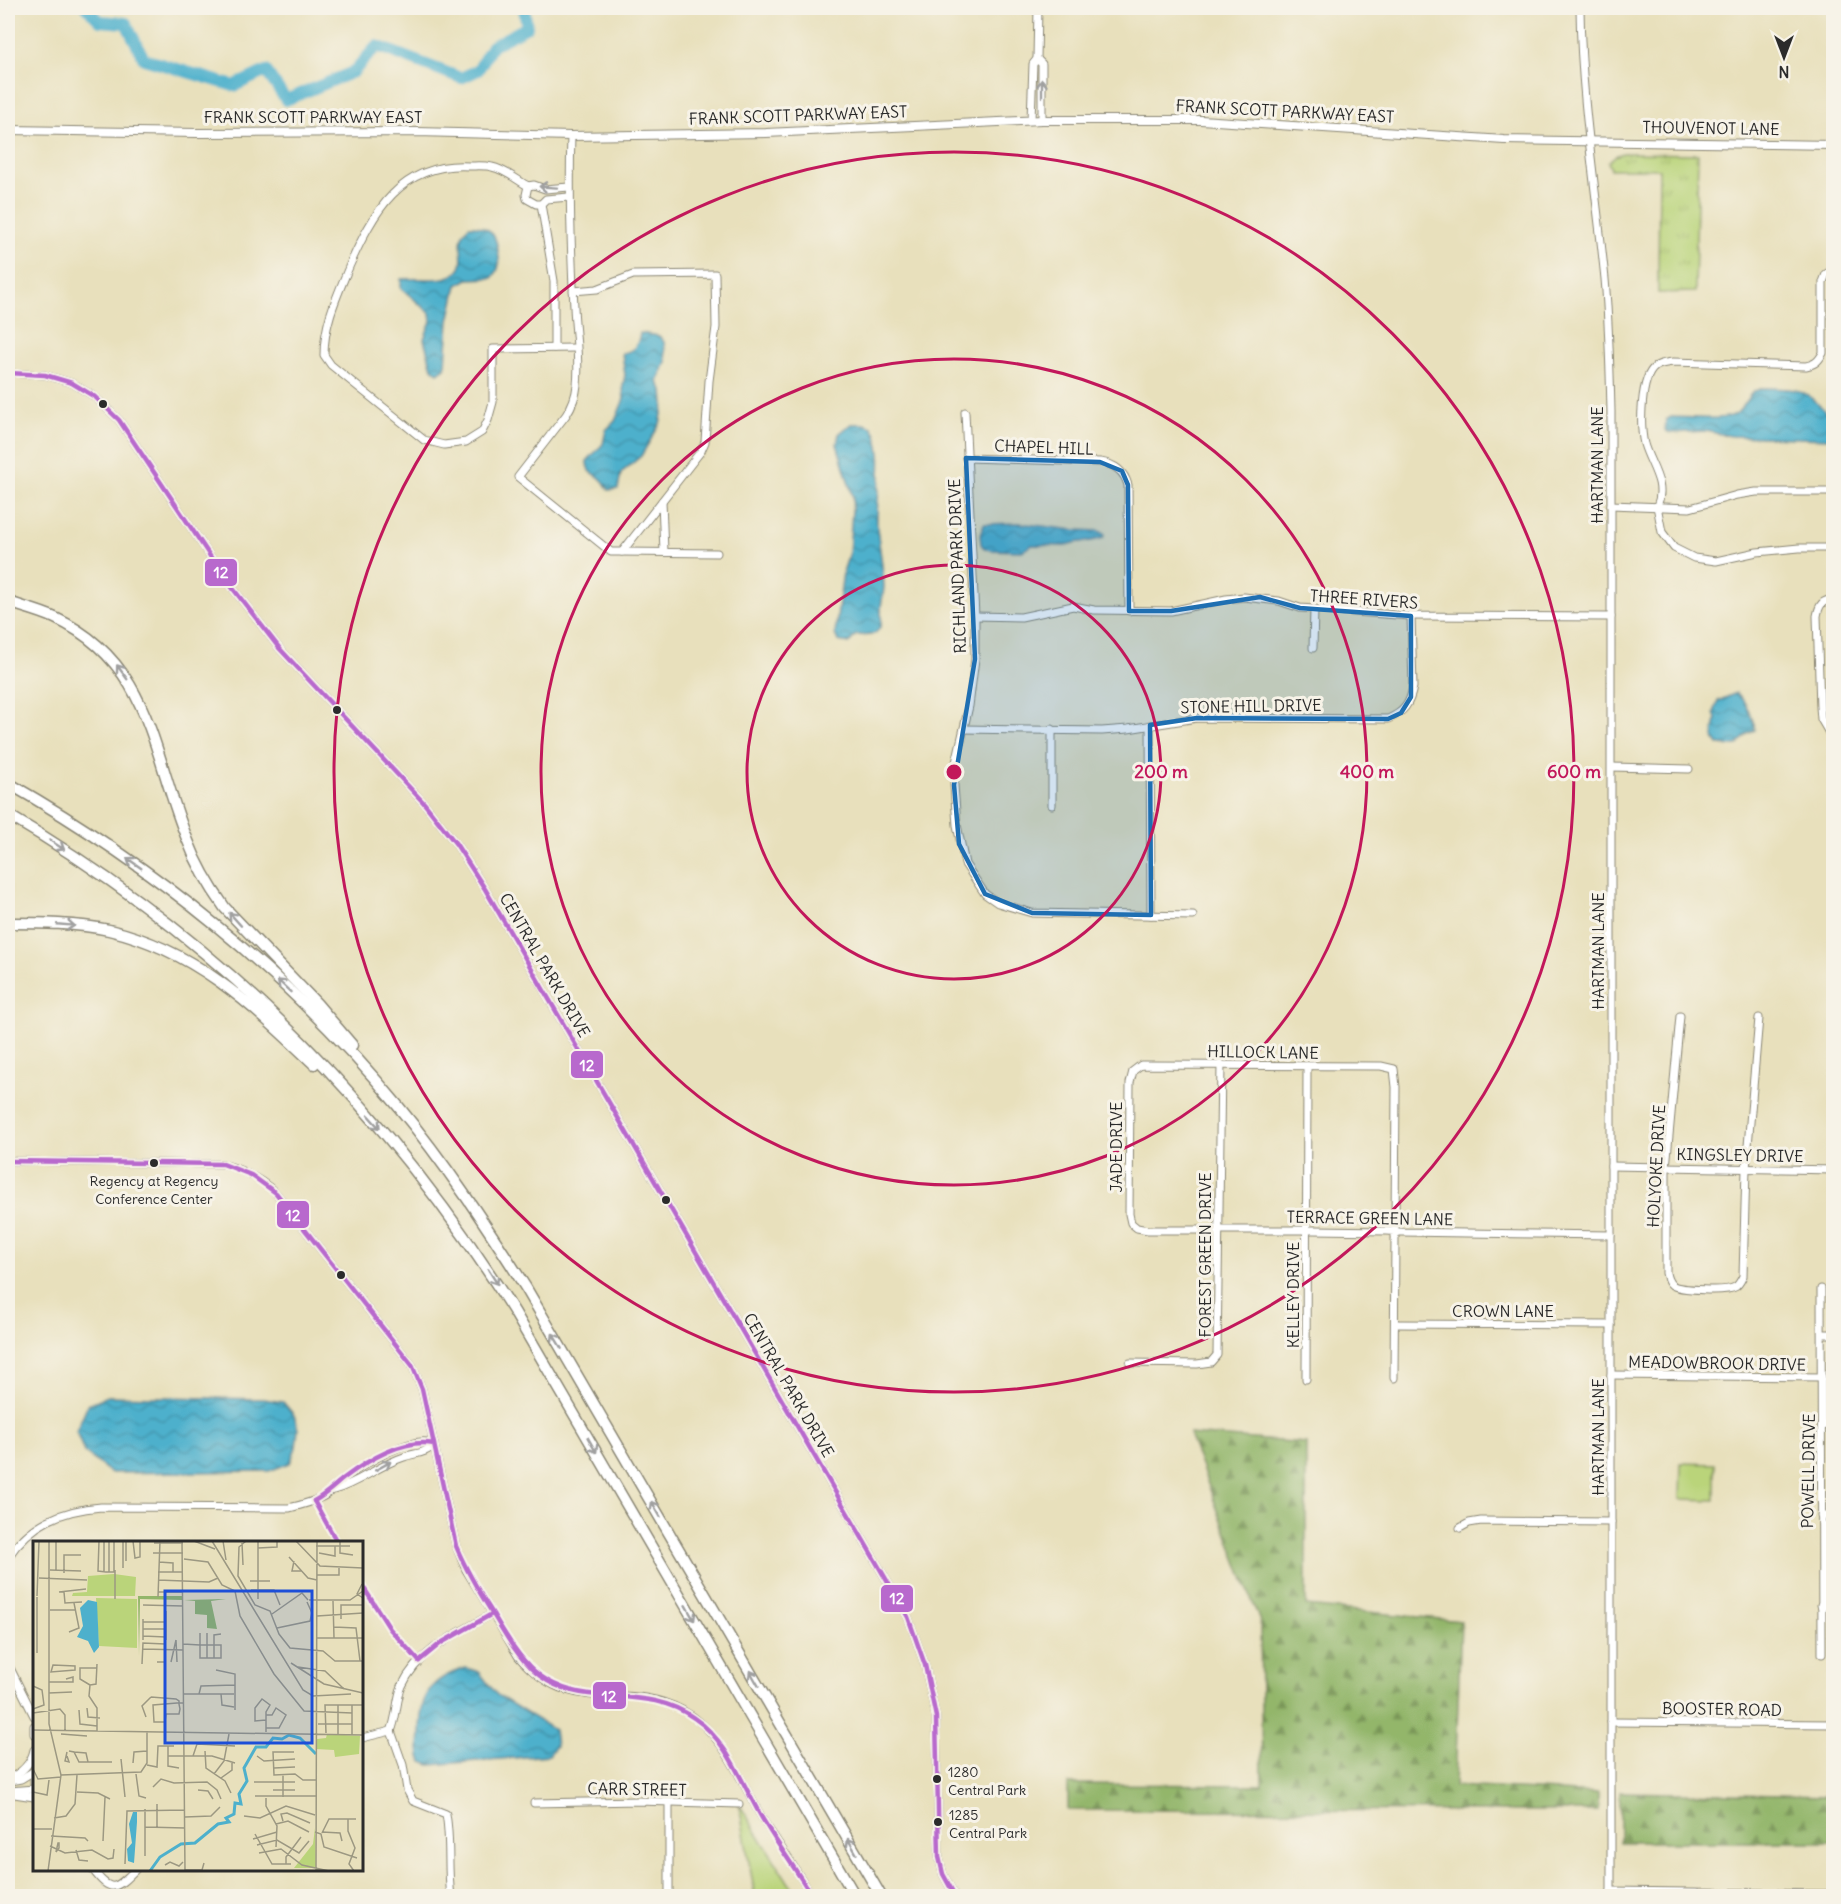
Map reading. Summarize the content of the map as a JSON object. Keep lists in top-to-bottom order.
{
  "streets": {
    "main road": ["FRANK SCOTT PARKWAY EAST", "THOUVENOT LANE"],
    "street": [
      "CHAPEL HILL",
      "HARTMAN LANE",
      "RICHLAND PARK DRIVE",
      "THREE RIVERS",
      "STONE HILL DRIVE",
      "CENTRAL PARK DRIVE",
      "HILLOCK LANE",
      "JADE DRIVE",
      "KINGSLEY DRIVE",
      "HOLYOKE DRIVE",
      "TERRACE GREEN LANE",
      "FOREST GREEN DRIVE",
      "KELLEY DRIVE",
      "CROWN LANE",
      "MEADOWBROOK DRIVE",
      "POWELL DRIVE",
      "BOOSTER ROAD",
      "CARR STREET"
    ]
  },
  "crossings": [
    ["FRANK SCOTT PARKWAY EAST", "THOUVENOT LANE"],
    ["FRANK SCOTT PARKWAY EAST", "HARTMAN LANE"],
    ["THOUVENOT LANE", "HARTMAN LANE"],
    ["CHAPEL HILL", "RICHLAND PARK DRIVE"],
    ["CHAPEL HILL", "THREE RIVERS"],
    ["HARTMAN LANE", "THREE RIVERS"],
    ["HARTMAN LANE", "KINGSLEY DRIVE"],
    ["HARTMAN LANE", "TERRACE GREEN LANE"],
    ["HARTMAN LANE", "CROWN LANE"],
    ["HARTMAN LANE", "MEADOWBROOK DRIVE"],
    ["HARTMAN LANE", "BOOSTER ROAD"],
    ["RICHLAND PARK DRIVE", "THREE RIVERS"],
    ["RICHLAND PARK DRIVE", "STONE HILL DRIVE"],
    ["THREE RIVERS", "STONE HILL DRIVE"],
    ["HILLOCK LANE", "JADE DRIVE"],
    ["HILLOCK LANE", "TERRACE GREEN LANE"],
    ["HILLOCK LANE", "FOREST GREEN DRIVE"],
    ["HILLOCK LANE", "KELLEY DRIVE"],
    ["JADE DRIVE", "TERRACE GREEN LANE"],
    ["KINGSLEY DRIVE", "HOLYOKE DRIVE"],
    ["TERRACE GREEN LANE", "FOREST GREEN DRIVE"],
    ["TERRACE GREEN LANE", "KELLEY DRIVE"],
    ["MEADOWBROOK DRIVE", "POWELL DRIVE"]
  ],
  "places": ["Regency at Regency Conference Center", "1280 Central Park", "1285 Central Park"],
  "lines": ["transit line 12"],
  "north": "bottom",
  "rings": ["200 m", "400 m", "600 m"]
}
